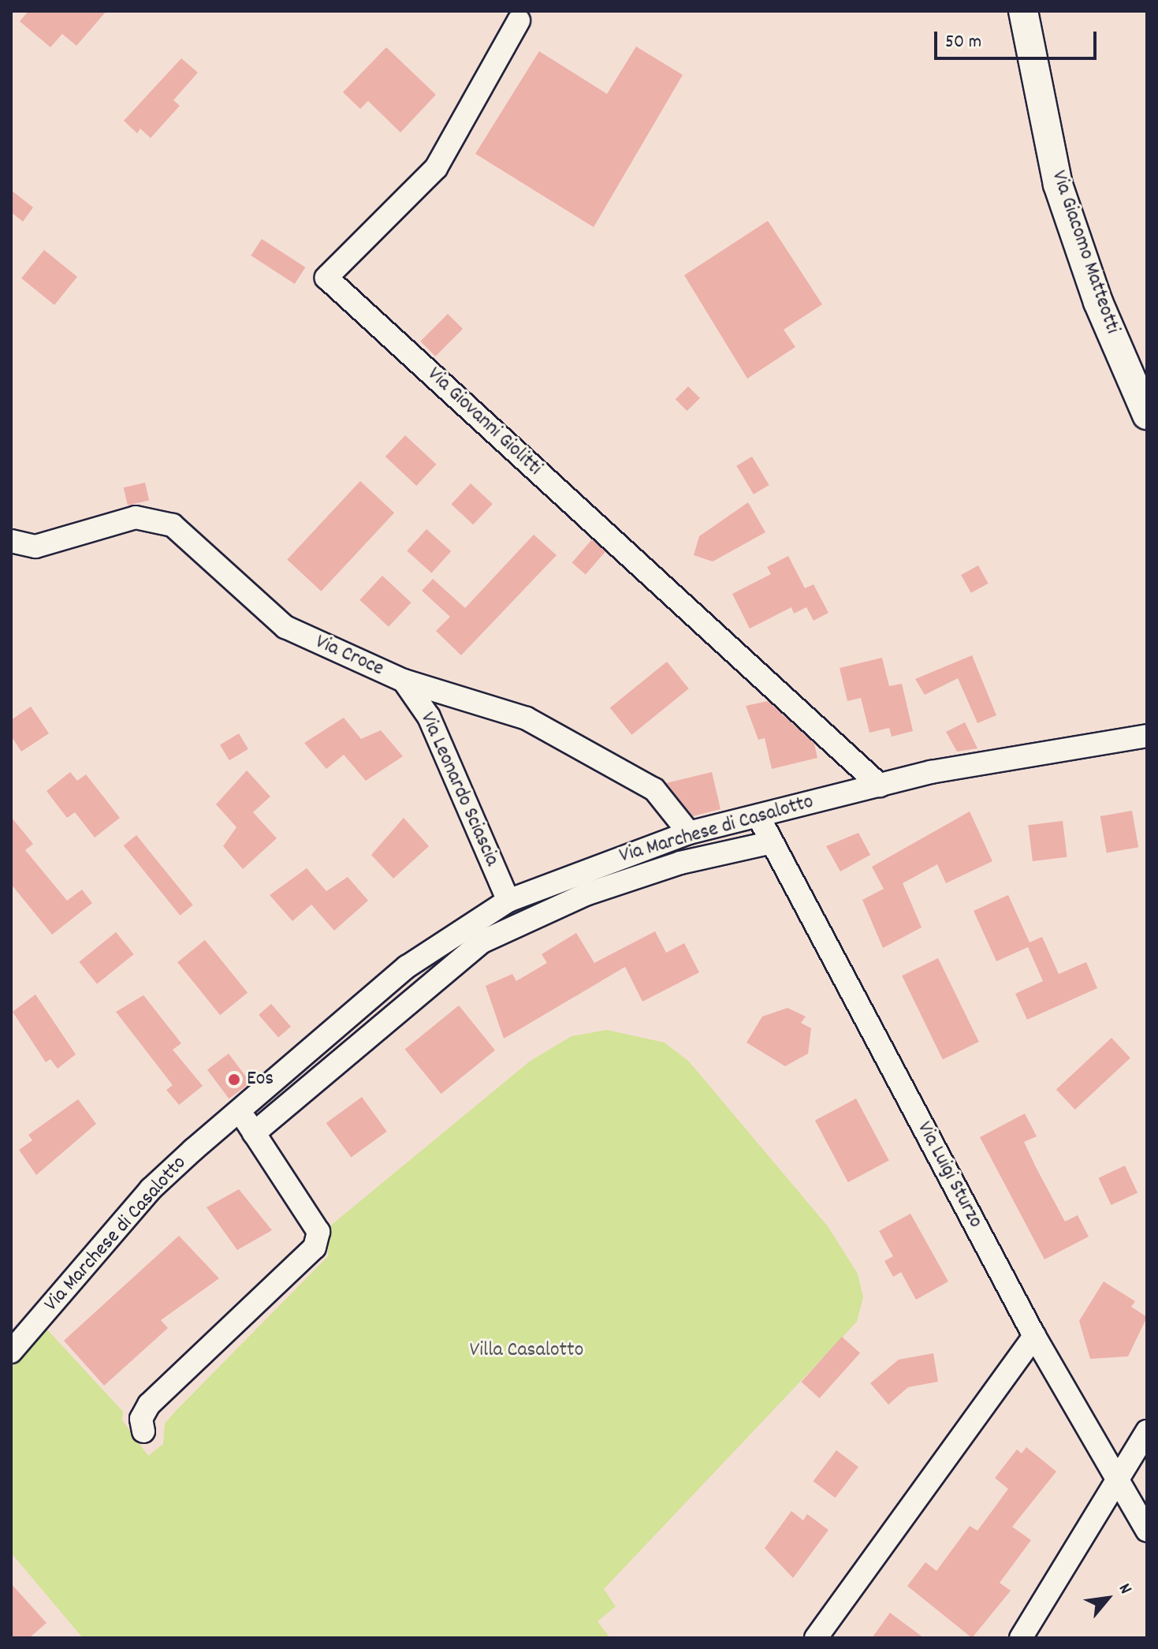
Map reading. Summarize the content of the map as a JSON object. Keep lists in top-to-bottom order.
{
  "streets": {
    "main road": ["Via Giacomo Matteotti"],
    "street": [
      "Via Giovanni Giolitti",
      "Via Croce",
      "Via Leonardo Sciascia",
      "Via Marchese di Casalotto",
      "Via Luigi Sturzo"
    ]
  },
  "crossings": [
    ["Via Giovanni Giolitti", "Via Marchese di Casalotto"],
    ["Via Croce", "Via Leonardo Sciascia"],
    ["Via Croce", "Via Marchese di Casalotto"],
    ["Via Leonardo Sciascia", "Via Marchese di Casalotto"],
    ["Via Marchese di Casalotto", "Via Luigi Sturzo"]
  ],
  "parks": ["Villa Casalotto"],
  "places": ["Eos"],
  "scale_bar": "50 m",
  "north": "top right"
}
